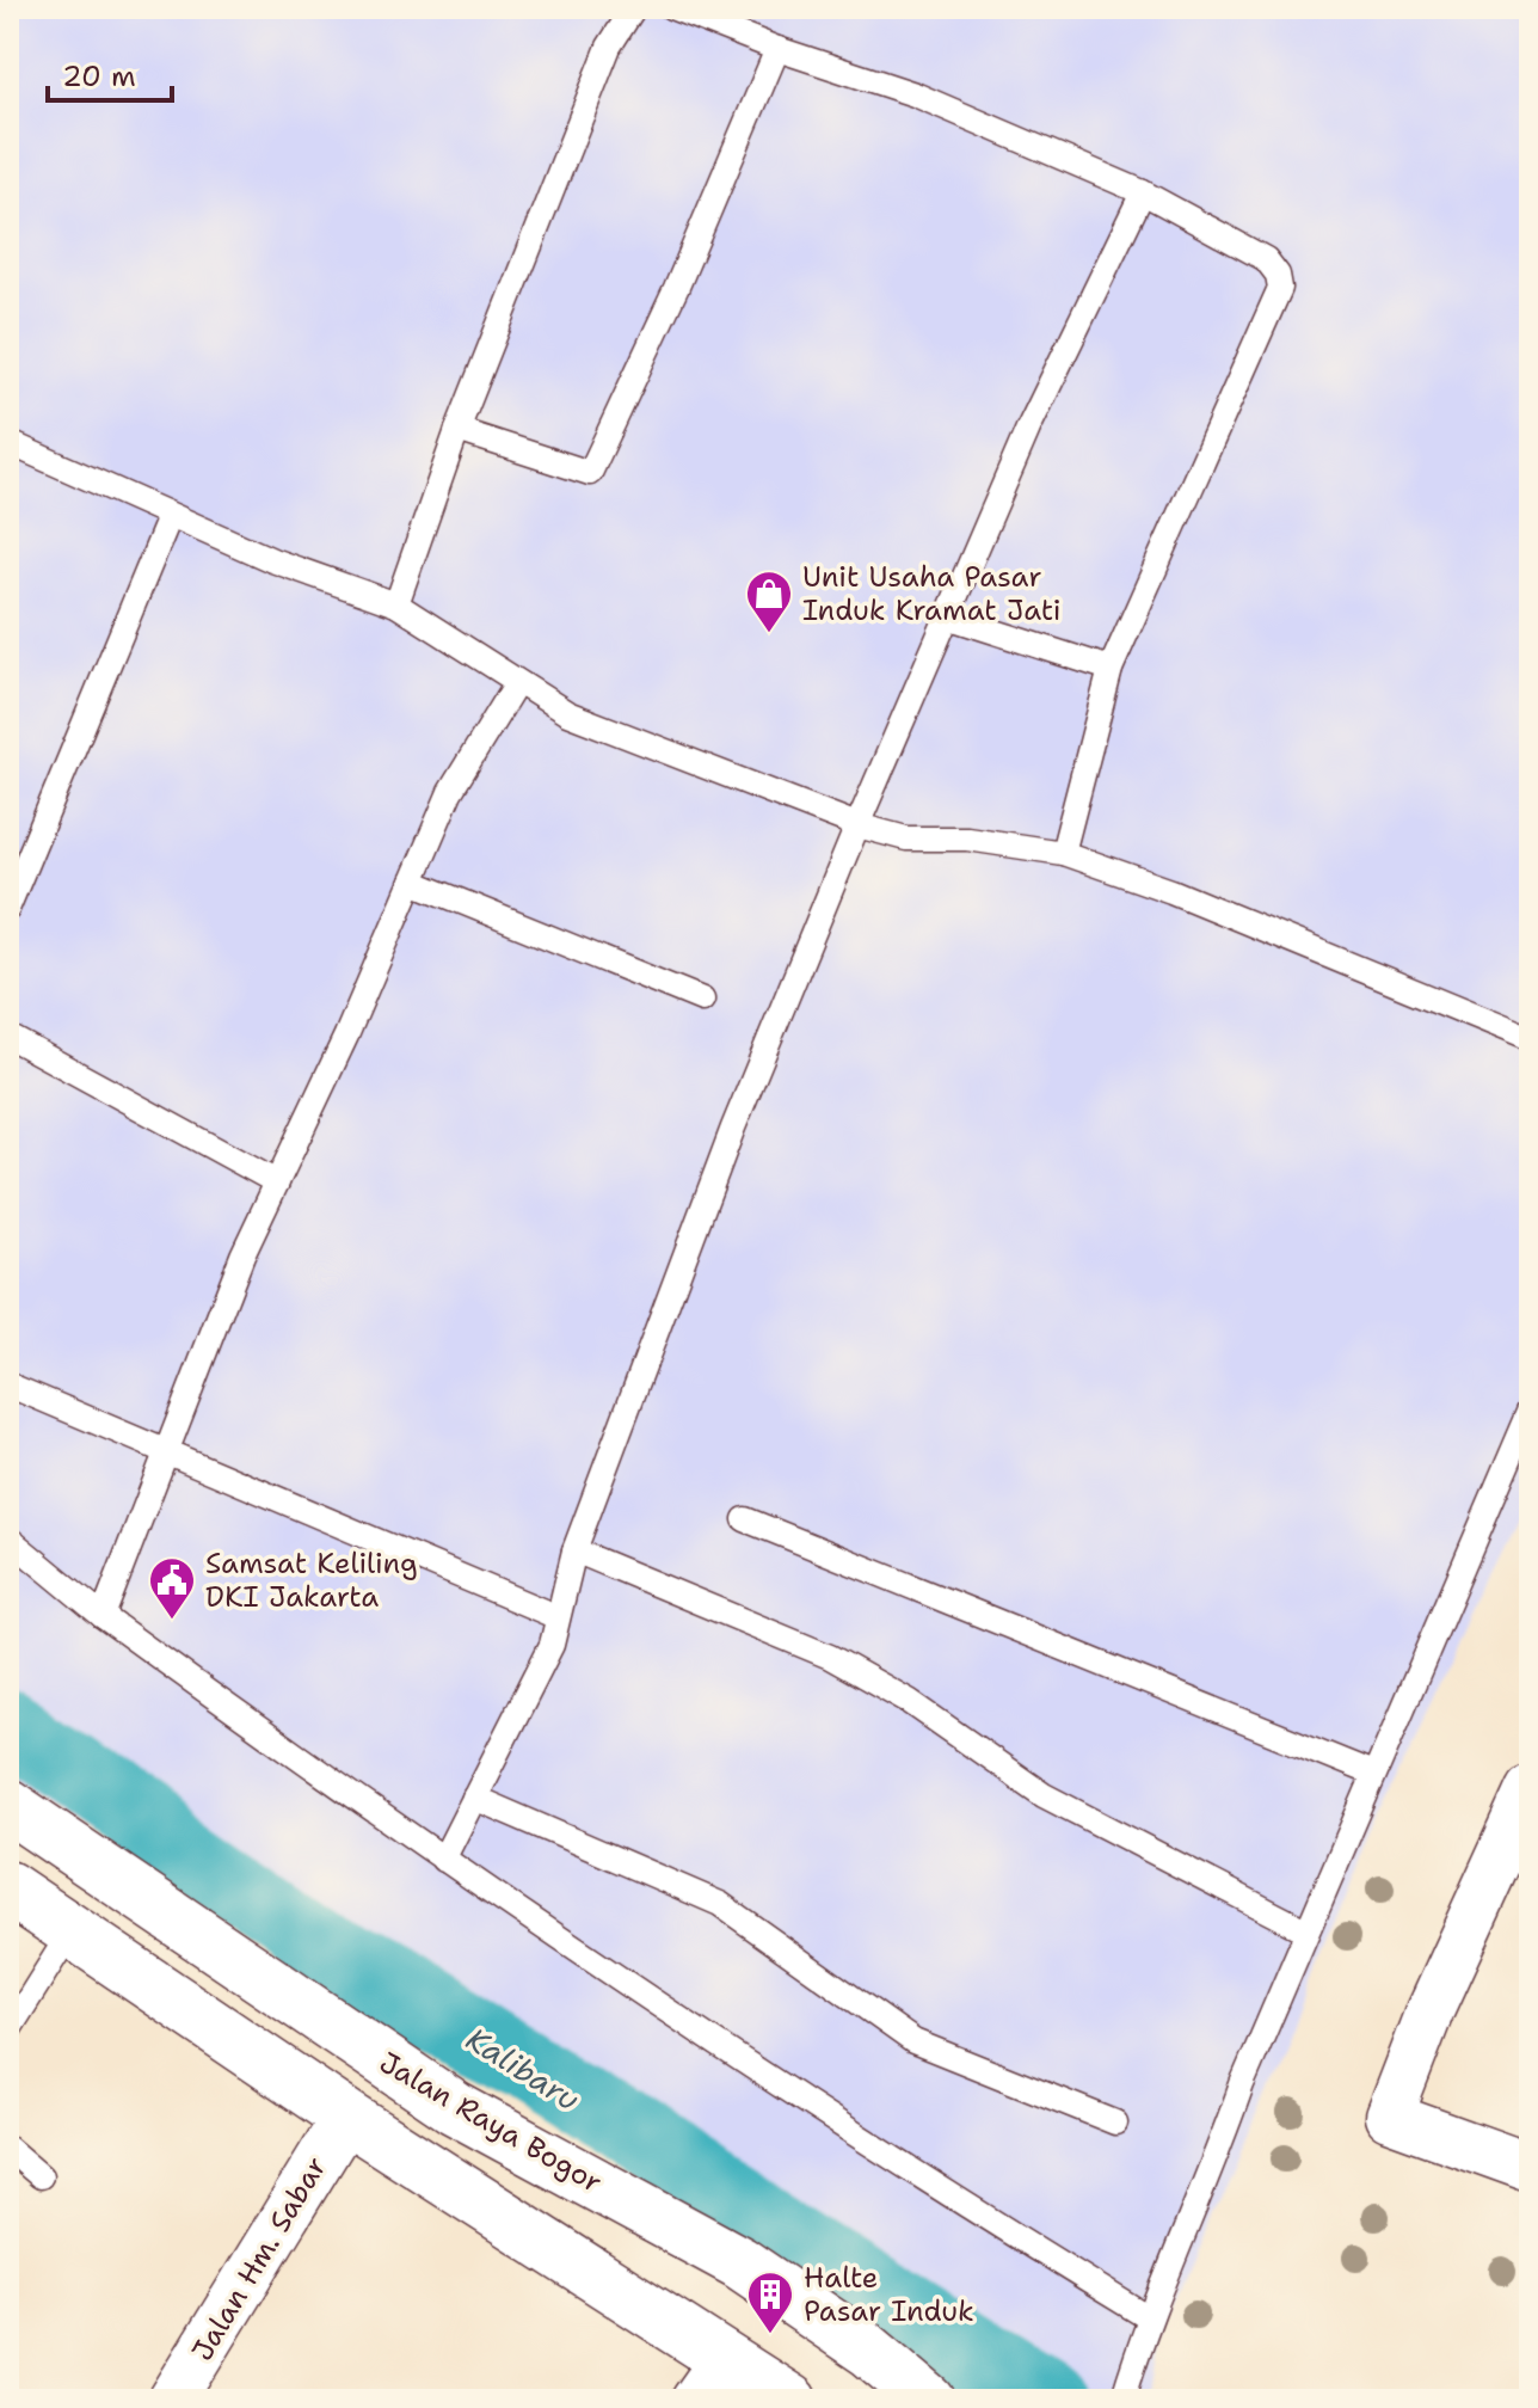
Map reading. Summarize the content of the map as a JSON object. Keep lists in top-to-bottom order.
{
  "streets": {
    "highway": ["Jalan Raya Bogor"],
    "street": ["Jalan Hm. Sabar"]
  },
  "water": ["Kalibaru"],
  "places": {
    "shop": ["Unit Usaha Pasar Induk Kramat Jati"],
    "public building": ["Samsat Keliling DKI Jakarta"],
    "building": ["Halte Pasar Induk"]
  },
  "scale_bar": "20 m"
}
